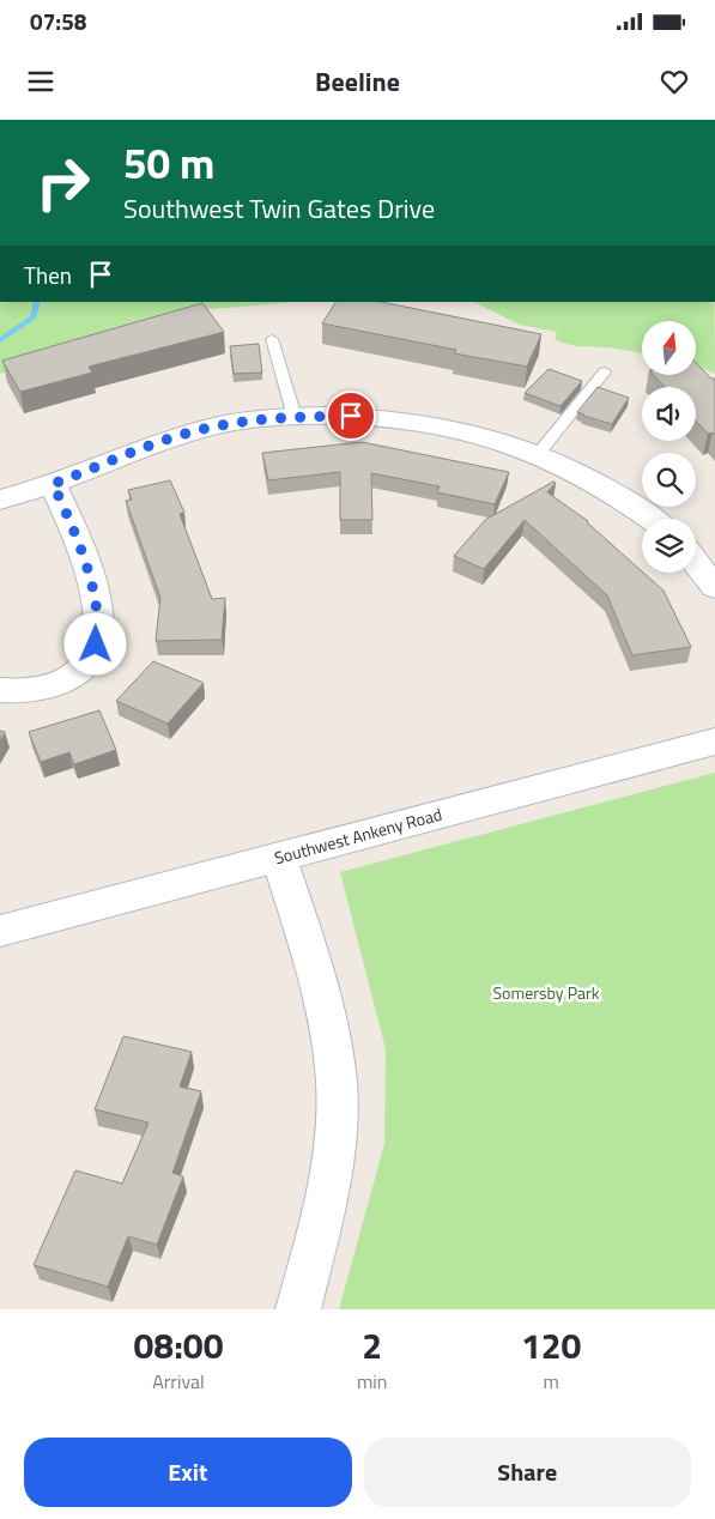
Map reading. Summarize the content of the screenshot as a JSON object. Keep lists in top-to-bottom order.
{
  "streets": {
    "street": ["Southwest Ankeny Road"]
  },
  "parks": ["Somersby Park"],
  "north": "top",
  "page": {
    "status": "07:58",
    "header": "Beeline",
    "turn": ["50 m", "Southwest Twin Gates Drive"],
    "then": "Then",
    "eta": [
      "08:00",
      "Arrival",
      "2",
      "min",
      "120",
      "m"
    ],
    "buttons": ["Exit", "Share"]
  }
}
